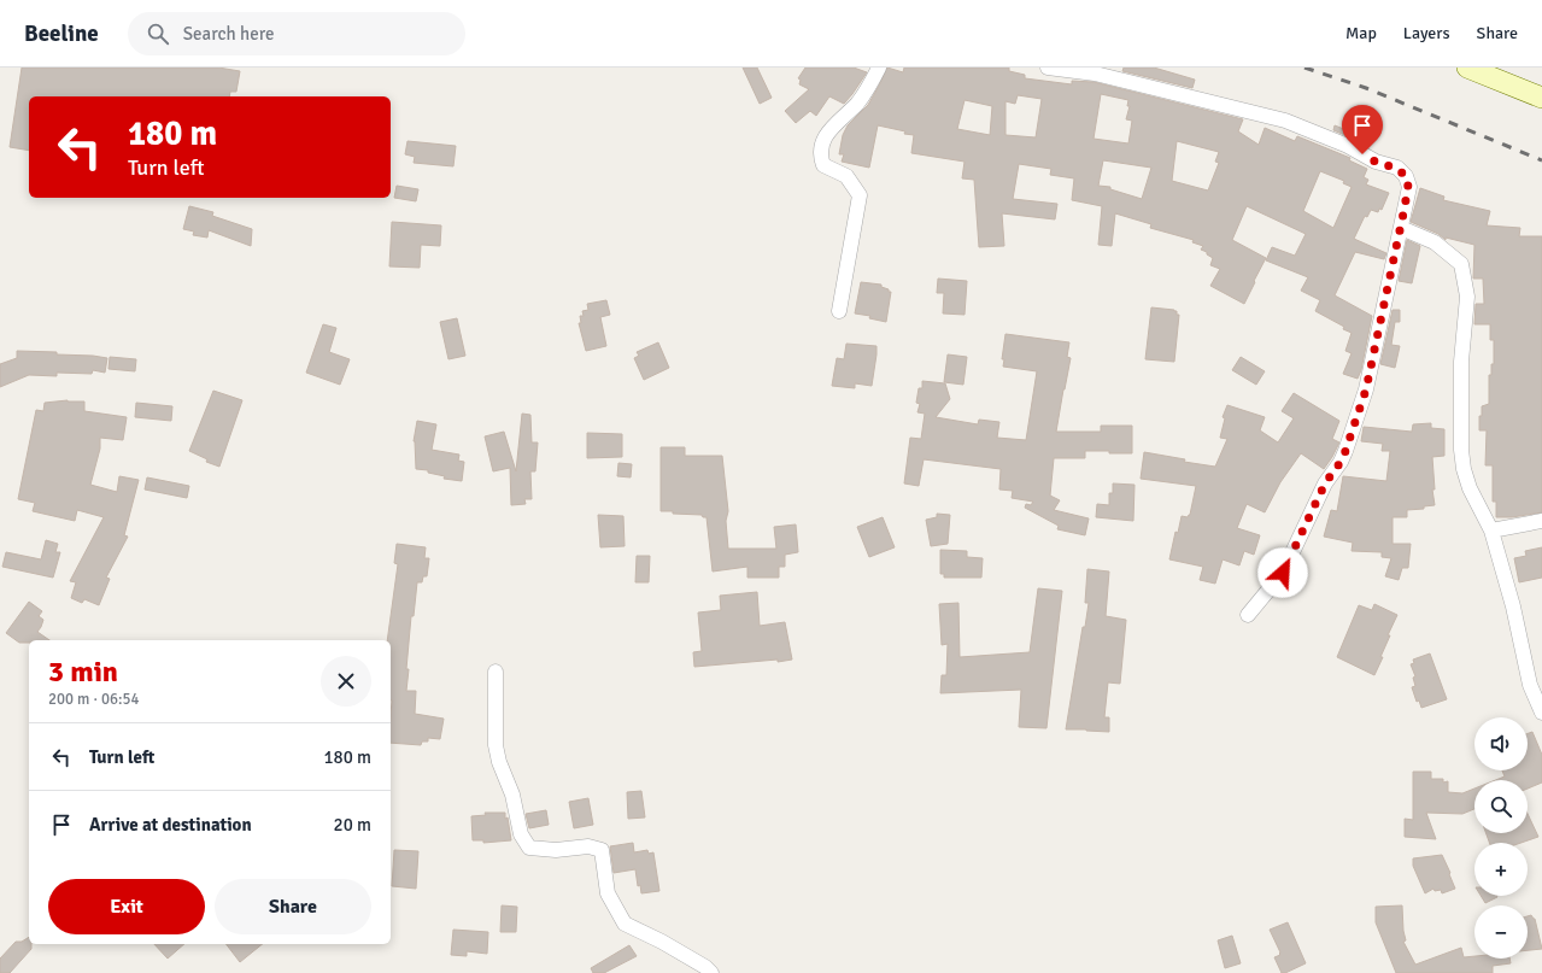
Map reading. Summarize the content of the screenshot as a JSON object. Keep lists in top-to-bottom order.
{
  "page": {
    "header": "Beeline",
    "search": "Search here",
    "nav": ["Map", "Layers", "Share"],
    "turn": ["180 m", "Turn left"],
    "heading": ["3 min", "200 m · 06:54"],
    "map_buttons": ["+", "−"],
    "list": [
      {
        "name": "Turn left",
        "value": "180 m"
      },
      {
        "name": "Arrive at destination",
        "value": "20 m"
      }
    ],
    "buttons": ["Exit", "Share"]
  }
}
